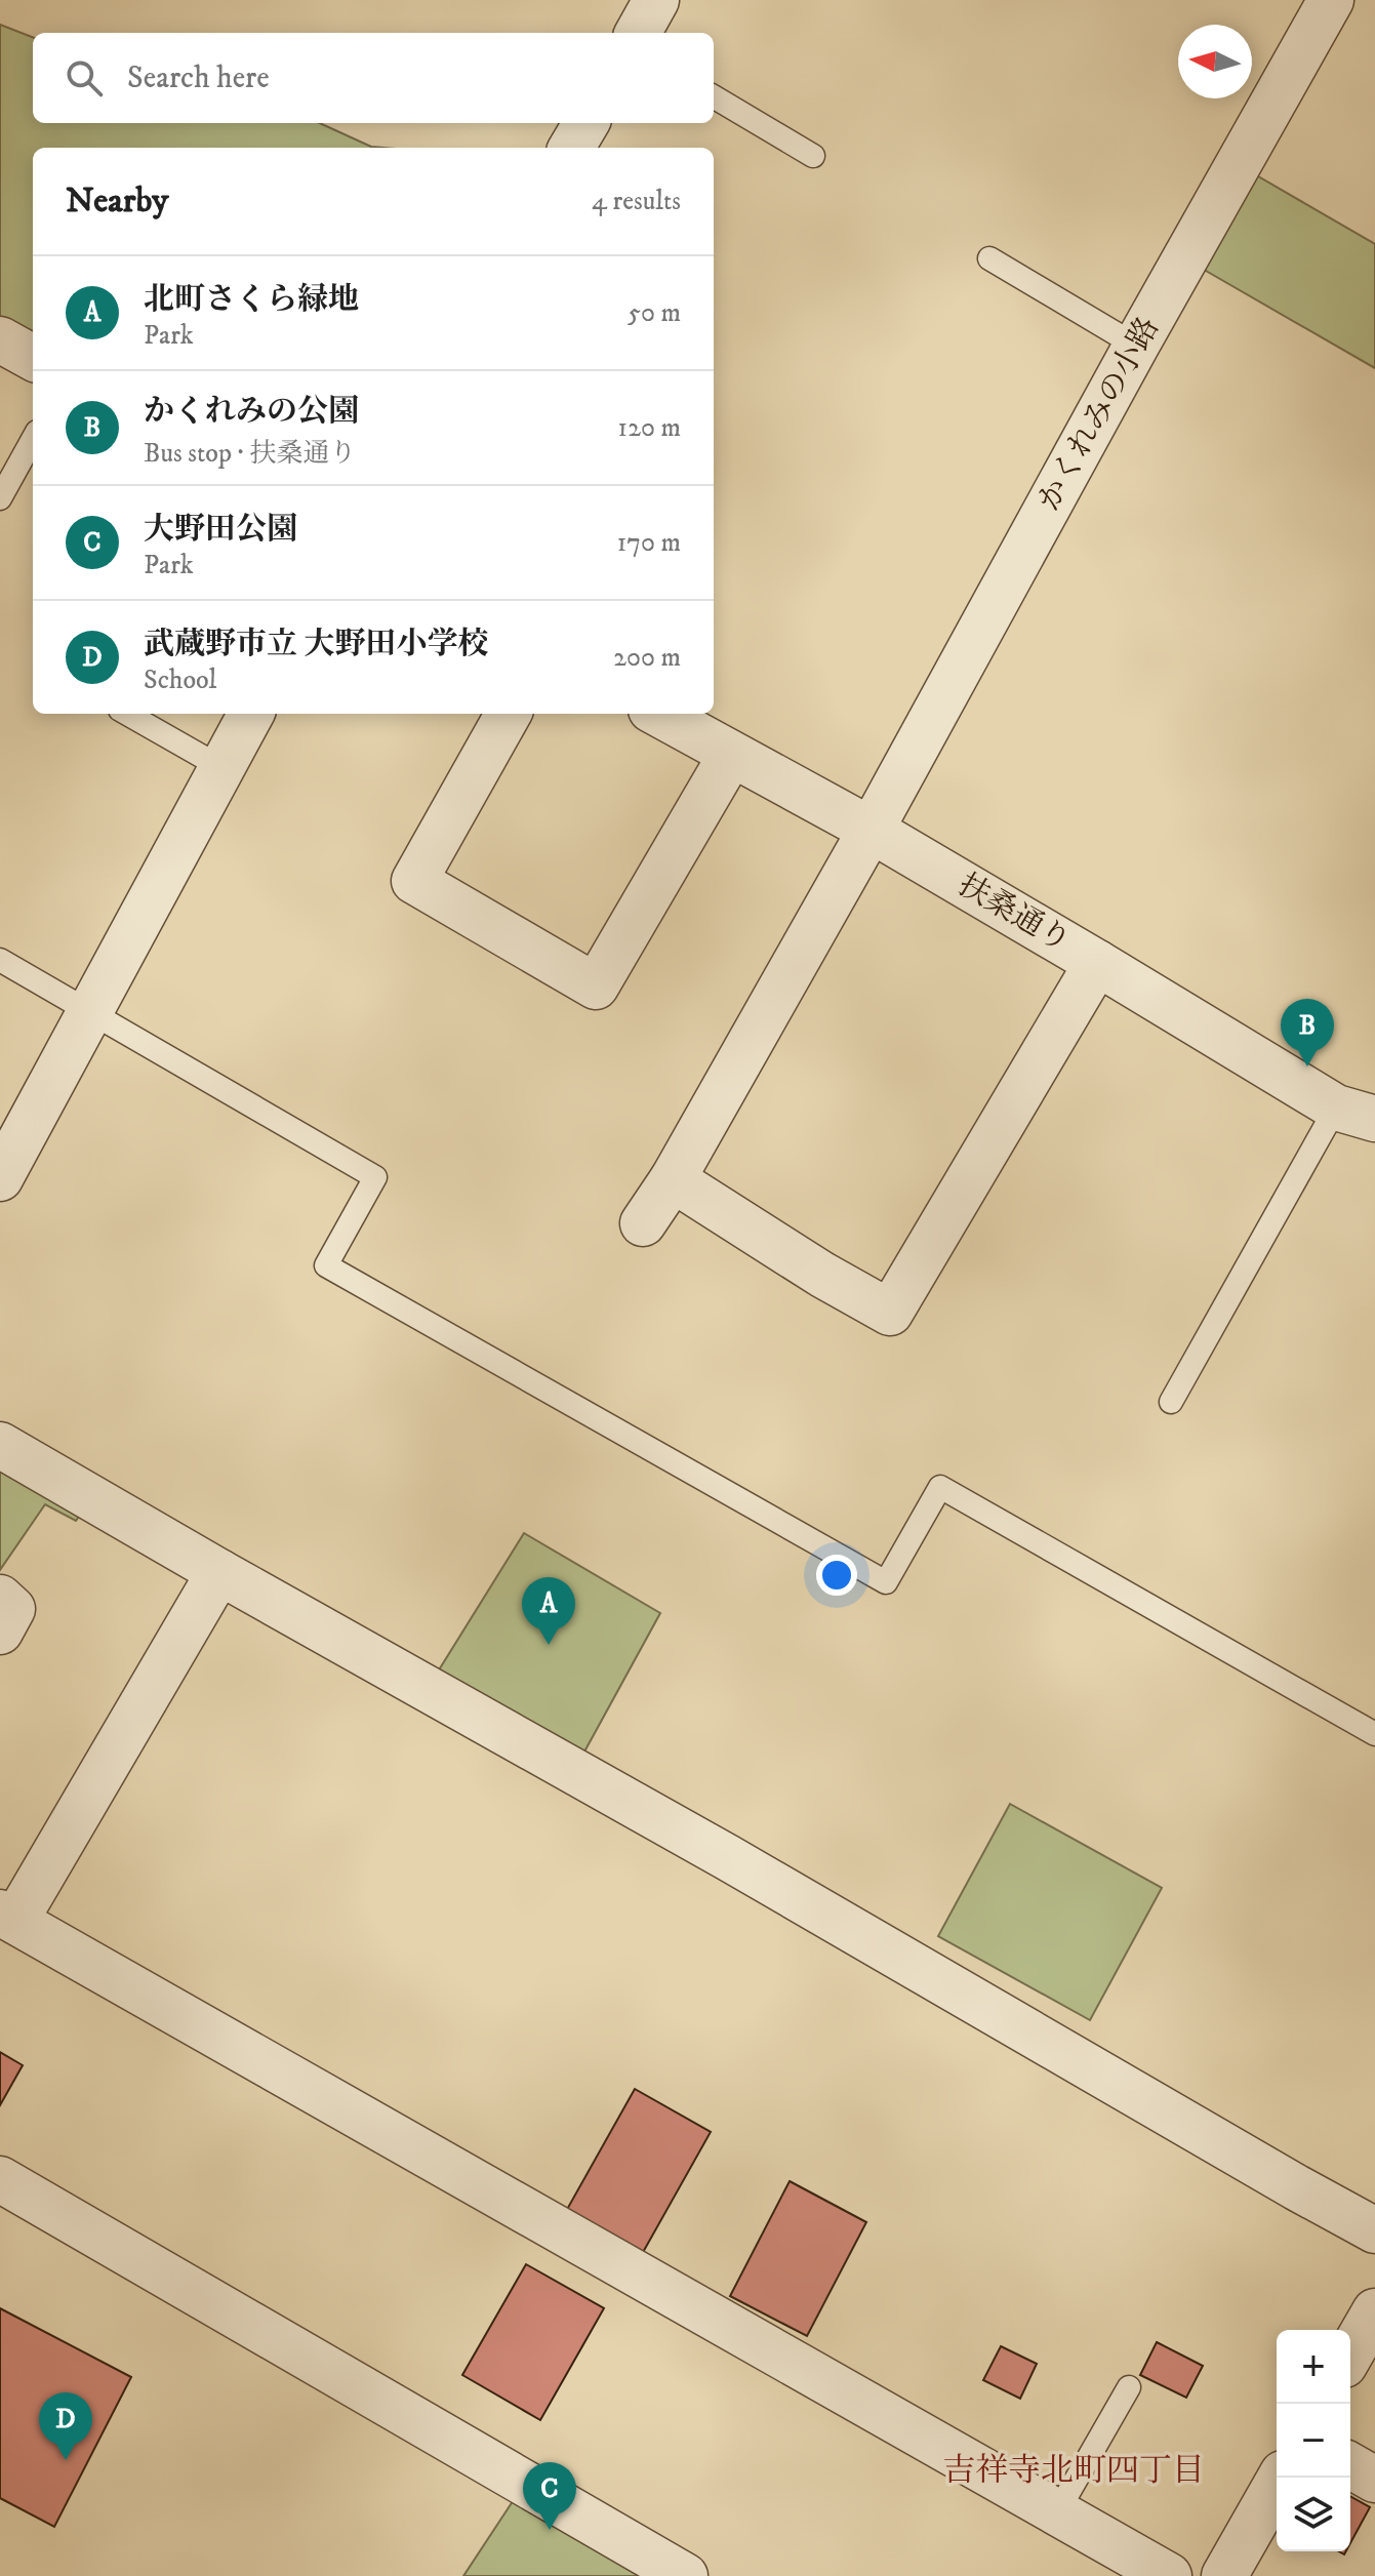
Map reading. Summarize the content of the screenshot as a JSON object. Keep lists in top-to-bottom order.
{
  "streets": {
    "street": ["かくれみの小路", "扶桑通り"]
  },
  "crossings": [
    ["かくれみの小路", "扶桑通り"]
  ],
  "districts": ["吉祥寺北町四丁目"],
  "north": "left",
  "page": {
    "search": "Search here",
    "heading": ["Nearby", "4 results"],
    "list": [
      {
        "mark": "A",
        "name": "北町さくら緑地",
        "note": "Park",
        "value": "50 m"
      },
      {
        "mark": "B",
        "name": "かくれみの公園",
        "note": "Bus stop · 扶桑通り",
        "value": "120 m"
      },
      {
        "mark": "C",
        "name": "大野田公園",
        "note": "Park",
        "value": "170 m"
      },
      {
        "mark": "D",
        "name": "武蔵野市立 大野田小学校",
        "note": "School",
        "value": "200 m"
      }
    ],
    "pins": [
      "B",
      "A",
      "D",
      "C"
    ],
    "map_buttons": ["+", "−"]
  }
}
